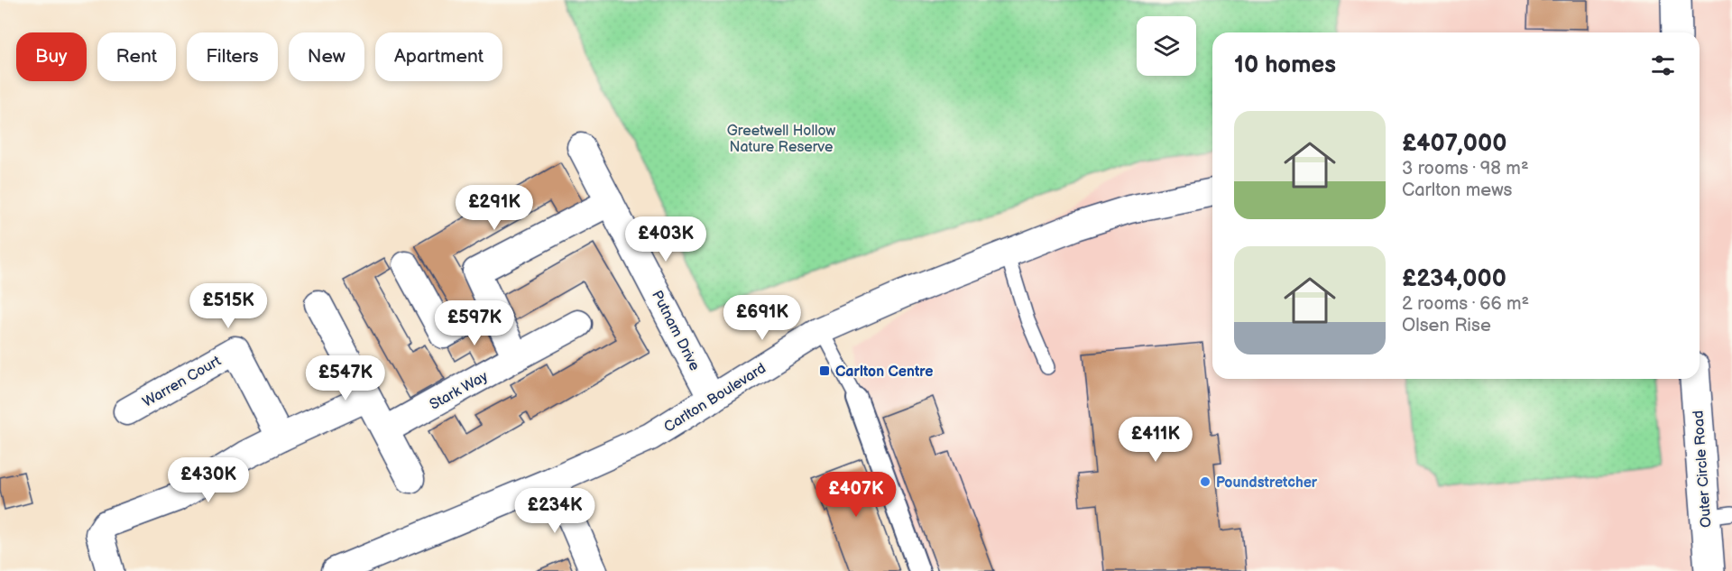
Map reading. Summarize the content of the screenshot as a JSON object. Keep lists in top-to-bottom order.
{
  "streets": {
    "main road": ["Outer Circle Road"],
    "street": [
      "Putnam Drive",
      "Warren Court",
      "Stark Way",
      "Carlton Boulevard"
    ]
  },
  "crossings": [
    ["Putnam Drive", "Carlton Boulevard"]
  ],
  "parks": ["Greetwell Hollow Nature Reserve"],
  "places": {
    "transit": ["Carlton Centre"],
    "other": ["Poundstretcher"]
  },
  "page": {
    "chip": [
      "Buy",
      "Rent",
      "Filters",
      "New",
      "Apartment"
    ],
    "heading": "10 homes",
    "list": [
      {
        "name": "£407,000",
        "note": "3 rooms · 98 m² · Carlton mews"
      },
      {
        "name": "£234,000",
        "note": "2 rooms · 66 m² · Olsen Rise"
      }
    ],
    "price": [
      "£291K",
      "£403K",
      "£515K",
      "£691K",
      "£597K",
      "£547K",
      "£411K",
      "£430K",
      "£407K",
      "£234K"
    ]
  }
}
